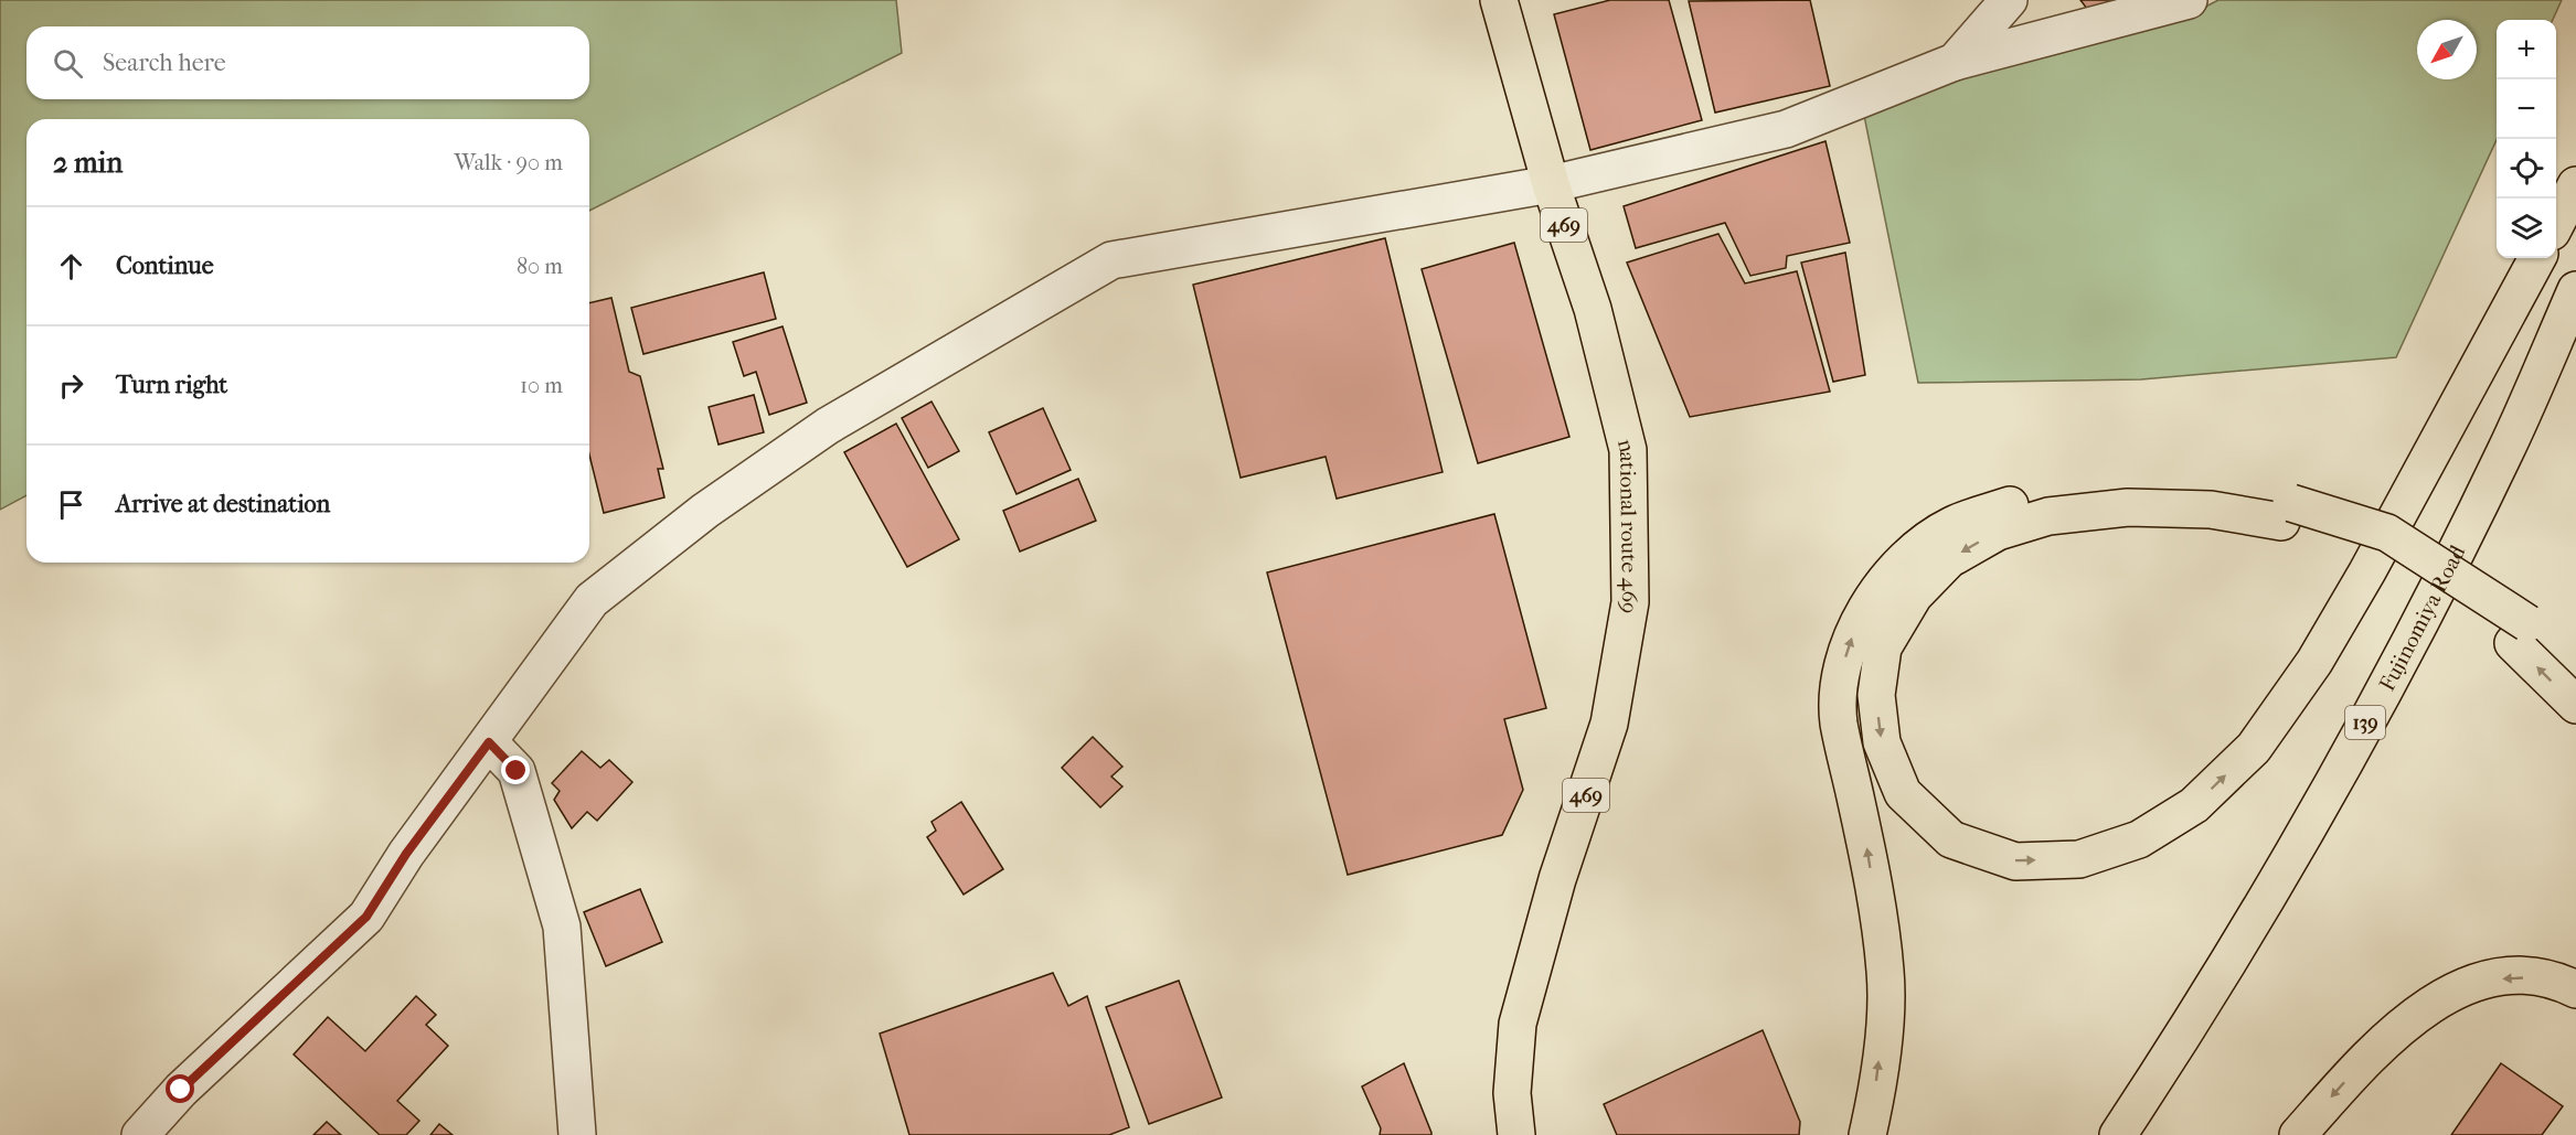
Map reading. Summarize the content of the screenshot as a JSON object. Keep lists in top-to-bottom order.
{
  "streets": {
    "highway": [
      "469",
      "national route 469",
      "Fujinomiya Road",
      "139"
    ]
  },
  "north": "bottom left",
  "page": {
    "map_buttons": ["+", "−"],
    "search": "Search here",
    "heading": ["2 min", "Walk · 90 m"],
    "list": [
      ["Continue", "80 m"],
      ["Turn right", "10 m"],
      "Arrive at destination"
    ]
  }
}
